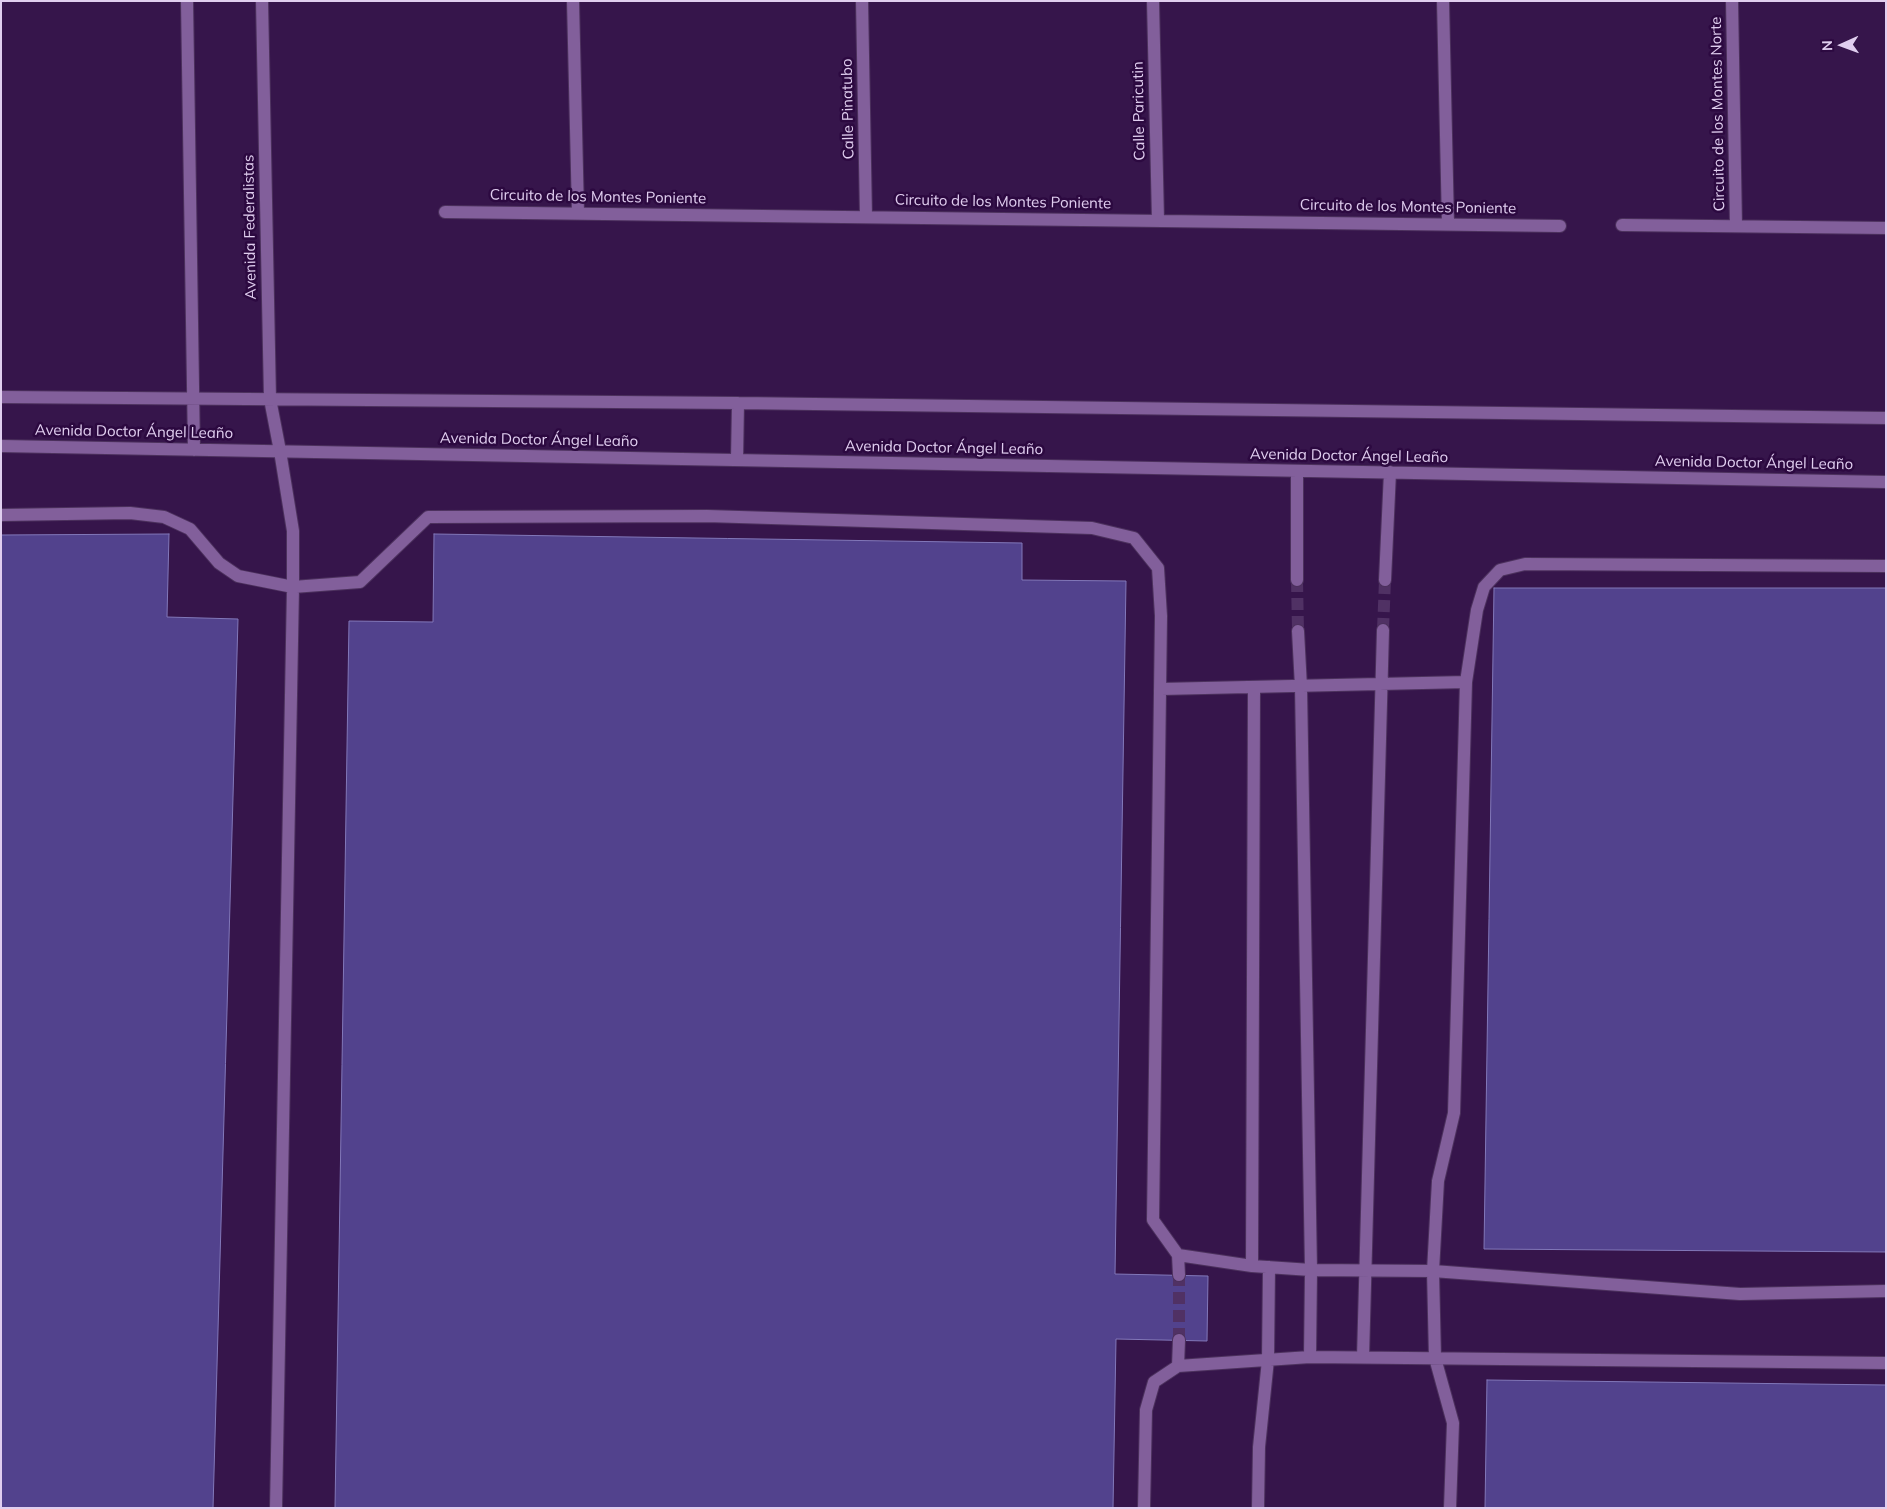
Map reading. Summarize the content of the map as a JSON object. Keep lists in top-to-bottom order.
{
  "streets": {
    "street": [
      "Calle Pinatubo",
      "Calle Paricutin",
      "Circuito de los Montes Norte",
      "Circuito de los Montes Poniente",
      "Avenida Federalistas",
      "Avenida Doctor Ángel Leaño"
    ]
  },
  "crossings": [
    ["Calle Pinatubo", "Circuito de los Montes Poniente"],
    ["Calle Paricutin", "Circuito de los Montes Poniente"],
    ["Avenida Federalistas", "Avenida Doctor Ángel Leaño"]
  ],
  "north": "left"
}
